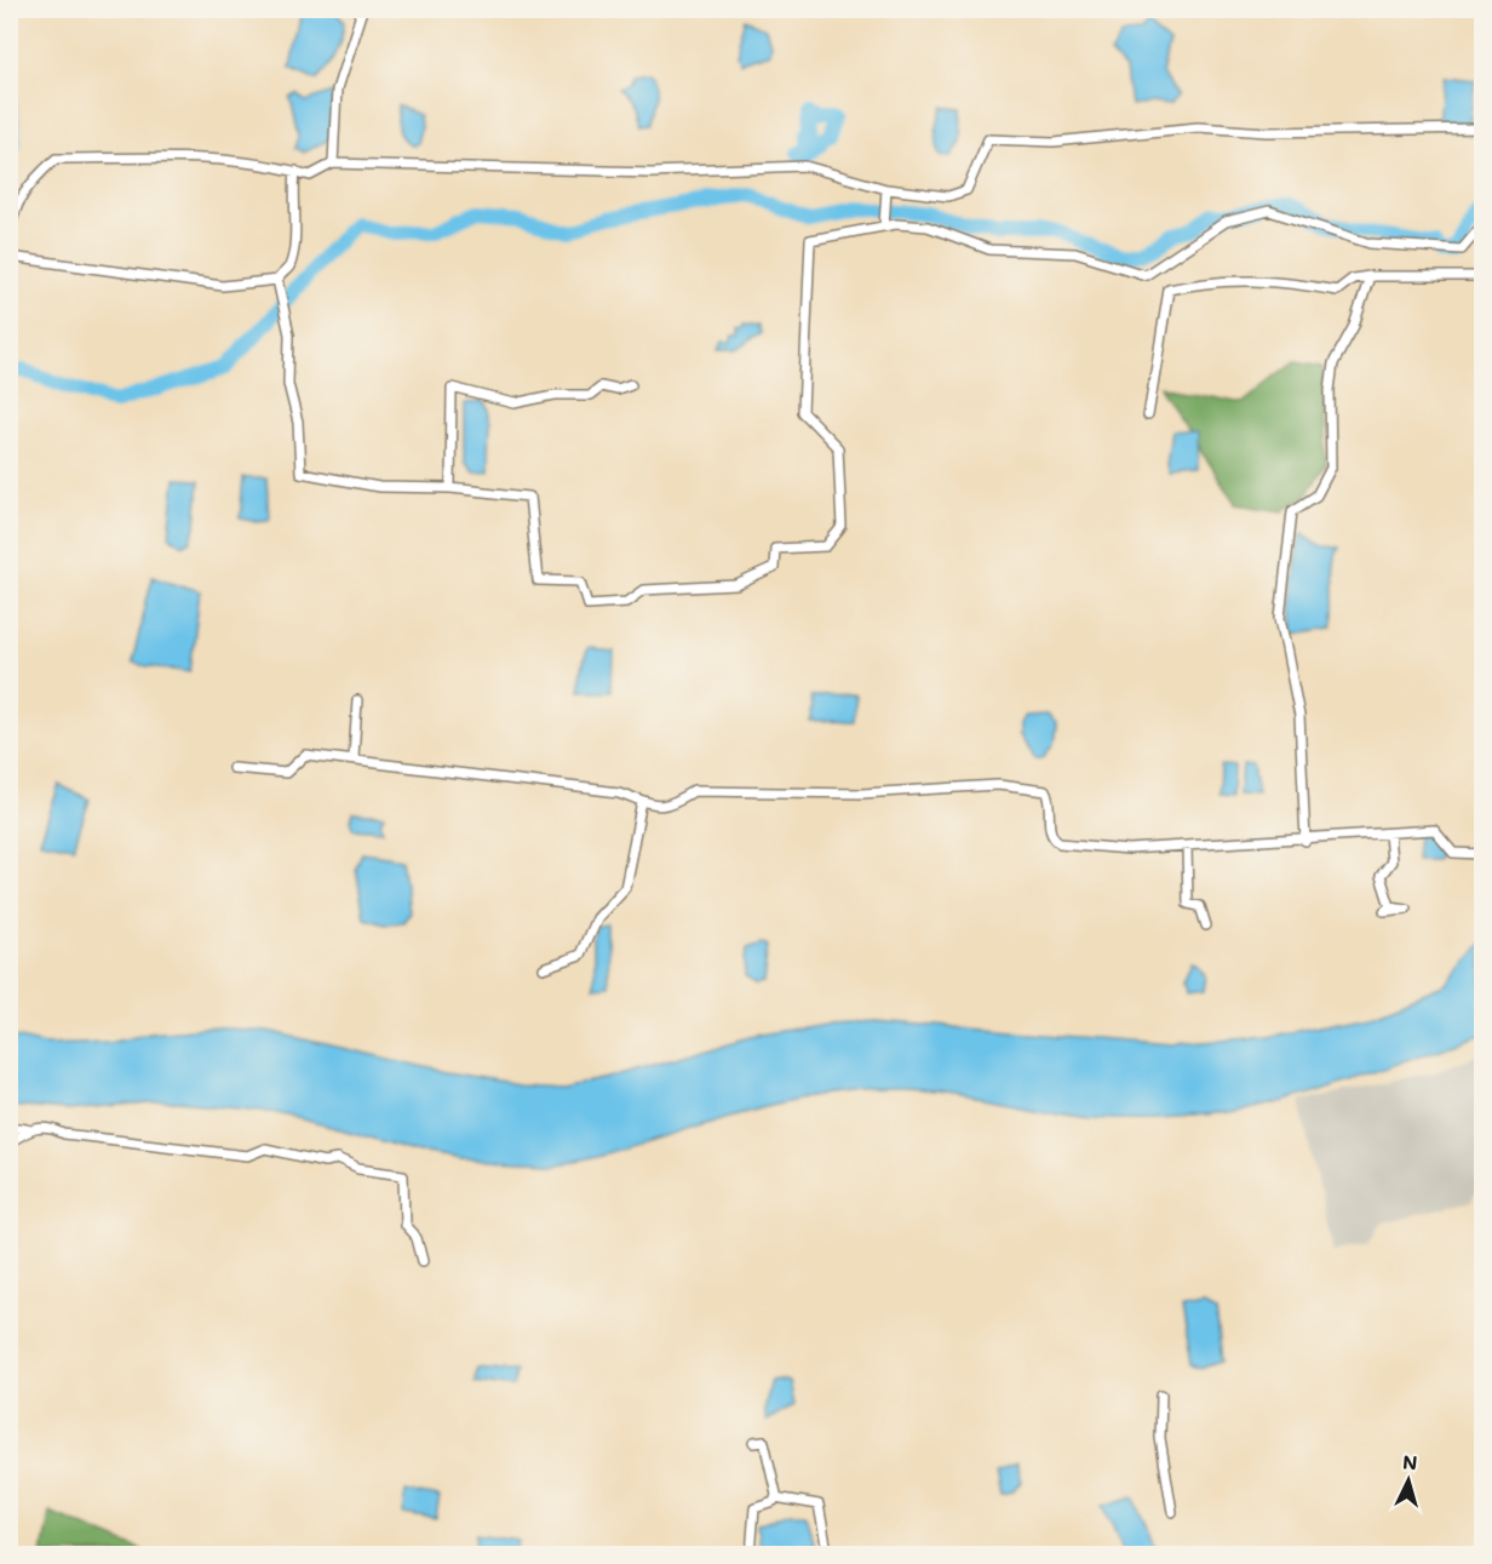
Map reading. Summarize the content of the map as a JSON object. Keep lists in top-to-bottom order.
{
  "north": "top"
}
